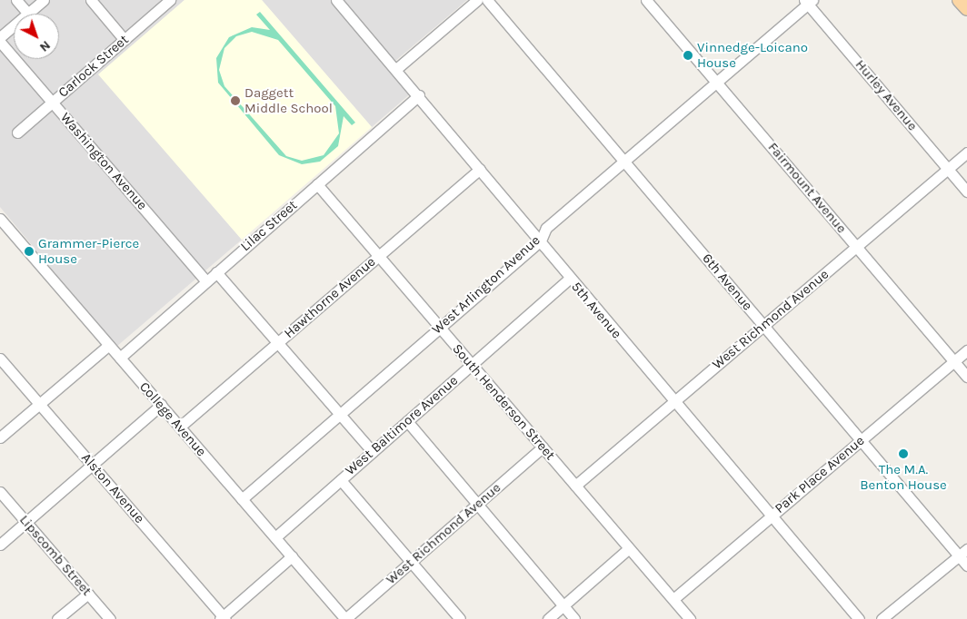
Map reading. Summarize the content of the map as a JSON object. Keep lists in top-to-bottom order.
{
  "streets": {
    "street": [
      "Carlock Street",
      "Hurley Avenue",
      "Washington Avenue",
      "Fairmount Avenue",
      "Lilac Street",
      "6th Avenue",
      "West Arlington Avenue",
      "Hawthorne Avenue",
      "5th Avenue",
      "West Richmond Avenue",
      "South Henderson Street",
      "College Avenue",
      "West Baltimore Avenue",
      "Park Place Avenue",
      "Alston Avenue",
      "Lipscomb Street"
    ]
  },
  "crossings": [
    ["Carlock Street", "Washington Avenue"],
    ["Hurley Avenue", "West Arlington Avenue"],
    ["Hurley Avenue", "West Richmond Avenue"],
    ["Washington Avenue", "Lilac Street"],
    ["Fairmount Avenue", "West Arlington Avenue"],
    ["Fairmount Avenue", "West Richmond Avenue"],
    ["Fairmount Avenue", "Park Place Avenue"],
    ["Lilac Street", "5th Avenue"],
    ["Lilac Street", "South Henderson Street"],
    ["Lilac Street", "College Avenue"],
    ["6th Avenue", "West Arlington Avenue"],
    ["6th Avenue", "West Richmond Avenue"],
    ["6th Avenue", "Park Place Avenue"],
    ["West Arlington Avenue", "5th Avenue"],
    ["West Arlington Avenue", "South Henderson Street"],
    ["West Arlington Avenue", "College Avenue"],
    ["Hawthorne Avenue", "5th Avenue"],
    ["Hawthorne Avenue", "South Henderson Street"],
    ["Hawthorne Avenue", "College Avenue"],
    ["5th Avenue", "West Richmond Avenue"],
    ["5th Avenue", "West Baltimore Avenue"],
    ["5th Avenue", "Park Place Avenue"],
    ["West Richmond Avenue", "South Henderson Street"],
    ["West Richmond Avenue", "College Avenue"],
    ["South Henderson Street", "West Baltimore Avenue"],
    ["South Henderson Street", "Park Place Avenue"],
    ["College Avenue", "West Baltimore Avenue"]
  ],
  "places": [
    "Vinnedge-Loicano House",
    "Daggett Middle School",
    "Grammer-Pierce House",
    "The M.A. Benton House"
  ],
  "north": "bottom right"
}
